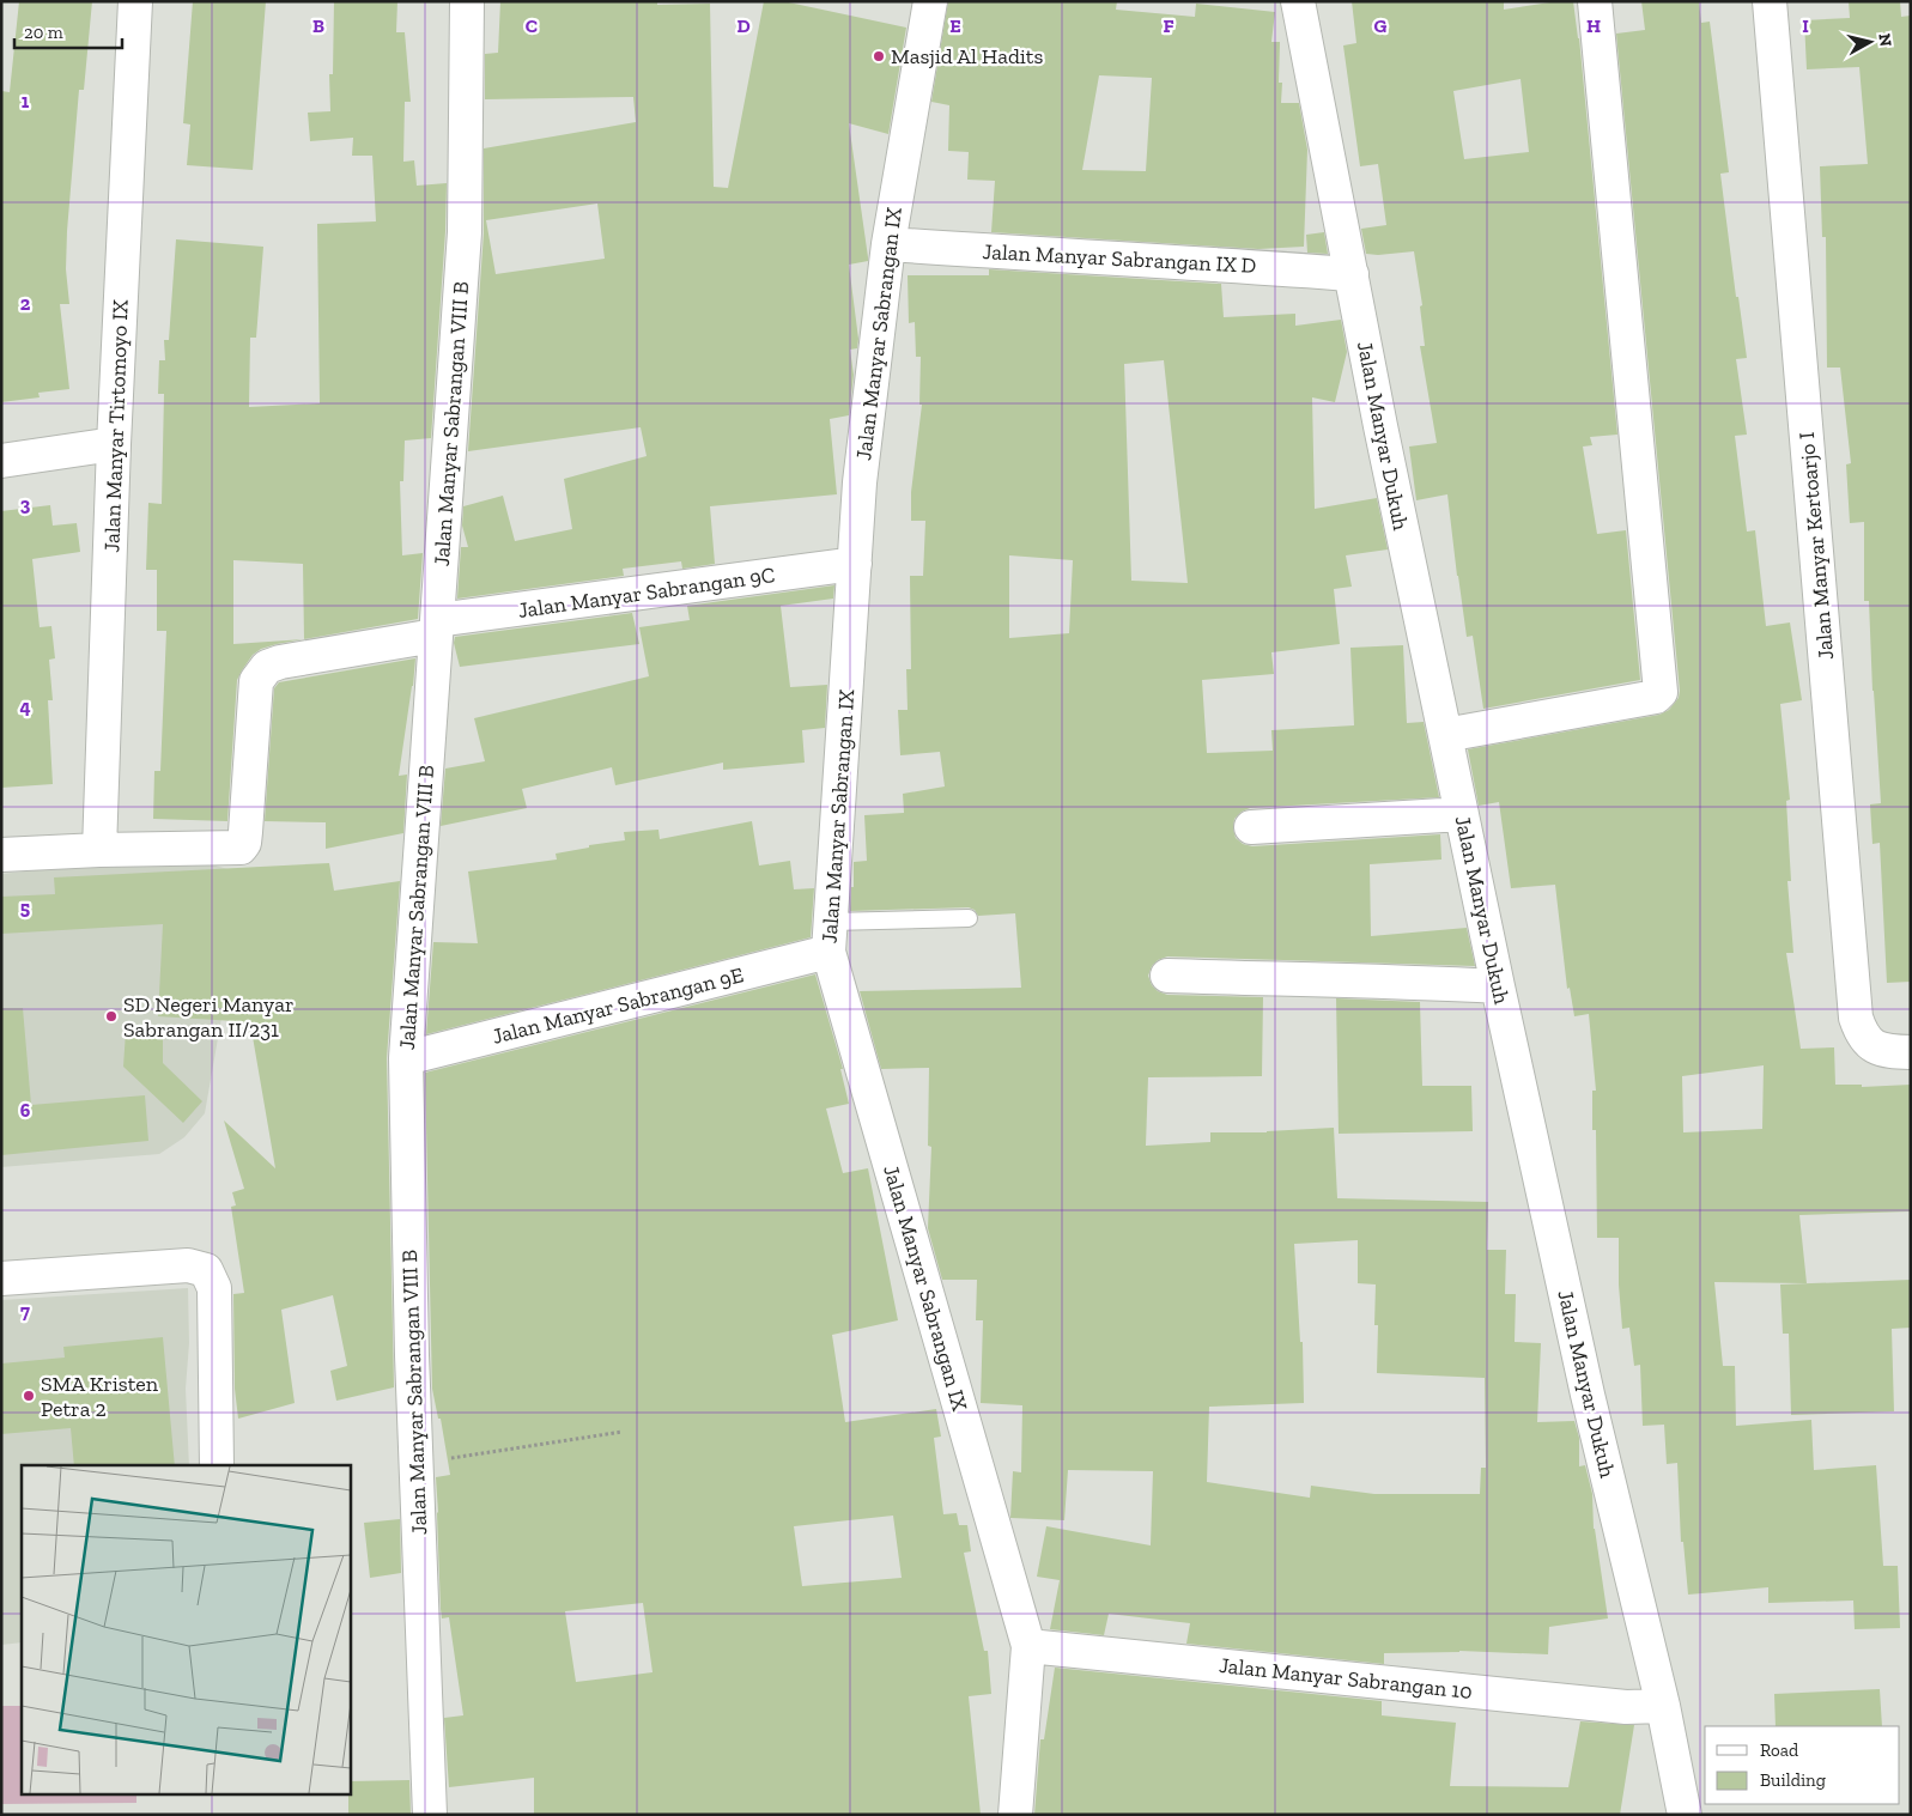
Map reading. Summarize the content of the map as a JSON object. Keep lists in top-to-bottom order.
{
  "streets": {
    "street": [
      "Jalan Manyar Sabrangan IX D",
      "Jalan Manyar Sabrangan IX",
      "Jalan Manyar Sabrangan VIII B",
      "Jalan Manyar Tirtomoyo IX",
      "Jalan Manyar Dukuh",
      "Jalan Manyar Kertoarjo I",
      "Jalan Manyar Sabrangan 9C",
      "Jalan Manyar Sabrangan 9E",
      "Jalan Manyar Sabrangan 10"
    ]
  },
  "crossings": [
    ["Jalan Manyar Sabrangan IX D", "Jalan Manyar Sabrangan IX"],
    ["Jalan Manyar Sabrangan IX D", "Jalan Manyar Dukuh"],
    ["Jalan Manyar Sabrangan IX", "Jalan Manyar Sabrangan 9C"],
    ["Jalan Manyar Sabrangan IX", "Jalan Manyar Sabrangan 9E"],
    ["Jalan Manyar Sabrangan IX", "Jalan Manyar Sabrangan 10"],
    ["Jalan Manyar Sabrangan VIII B", "Jalan Manyar Sabrangan 9C"],
    ["Jalan Manyar Sabrangan VIII B", "Jalan Manyar Sabrangan 9E"],
    ["Jalan Manyar Tirtomoyo IX", "Jalan Manyar Sabrangan 9C"],
    ["Jalan Manyar Dukuh", "Jalan Manyar Sabrangan 10"]
  ],
  "places": ["Masjid Al Hadits", "SD Negeri Manyar Sabrangan II/231", "SMA Kristen Petra 2"],
  "legend": ["Road", "Building"],
  "scale_bar": "20 m",
  "north": "right",
  "grid": {
    "columns": [
      "B",
      "C",
      "D",
      "E",
      "F",
      "G",
      "H",
      "I"
    ],
    "rows": [
      "1",
      "2",
      "3",
      "4",
      "5",
      "6",
      "7"
    ]
  }
}
